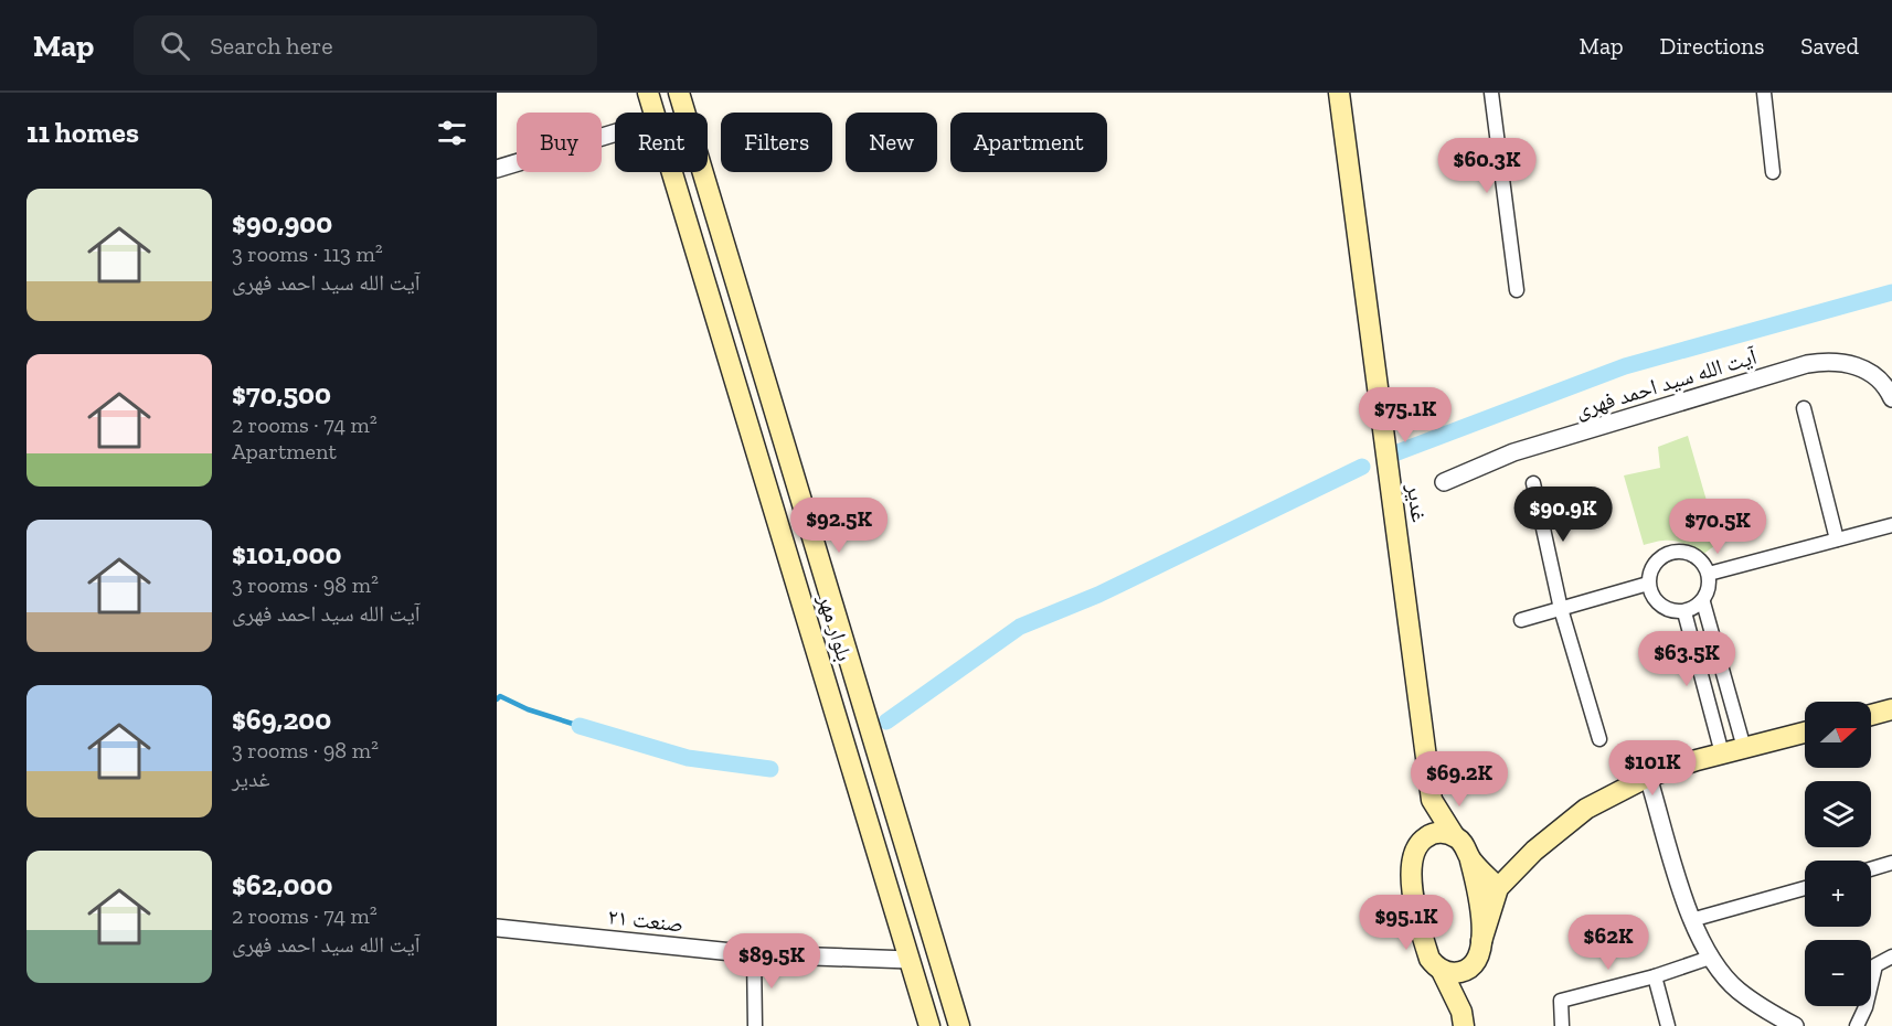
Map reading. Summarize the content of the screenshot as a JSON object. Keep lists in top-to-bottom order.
{
  "streets": {
    "main road": ["غدیر", "بلوار مهر"],
    "street": ["آیت الله سید احمد فهری", "صنعت ۲۱"]
  },
  "crossings": [
    ["بلوار مهر", "صنعت ۲۱"]
  ],
  "north": "right",
  "page": {
    "header": "Map",
    "search": "Search here",
    "nav": ["Map", "Directions", "Saved"],
    "heading": "11 homes",
    "chip": [
      "Buy",
      "Rent",
      "Filters",
      "New",
      "Apartment"
    ],
    "price": [
      "$60.3K",
      "$75.1K",
      "$90.9K",
      "$92.5K",
      "$70.5K",
      "$63.5K",
      "$101K",
      "$69.2K",
      "$95.1K",
      "$62K",
      "$89.5K"
    ],
    "list": [
      {
        "name": "$90,900",
        "note": "3 rooms · 113 m² · آیت الله سید احمد فهری"
      },
      {
        "name": "$70,500",
        "note": "2 rooms · 74 m² · Apartment"
      },
      {
        "name": "$101,000",
        "note": "3 rooms · 98 m² · آیت الله سید احمد فهری"
      },
      {
        "name": "$69,200",
        "note": "3 rooms · 98 m² · غدیر"
      },
      {
        "name": "$62,000",
        "note": "2 rooms · 74 m² · آیت الله سید احمد فهری"
      }
    ],
    "map_buttons": ["+", "−"]
  }
}
